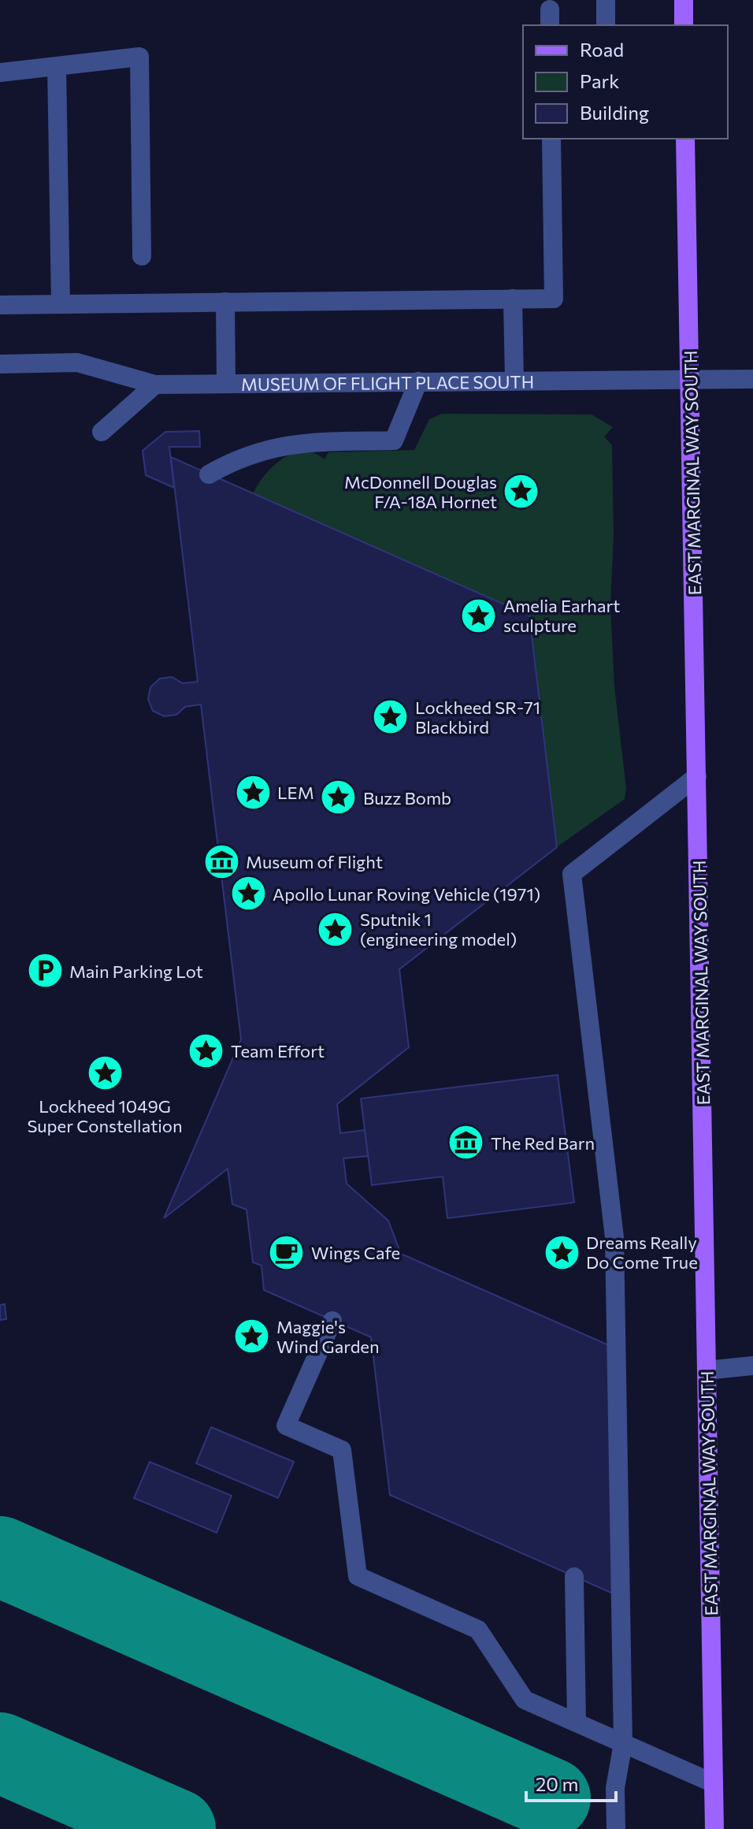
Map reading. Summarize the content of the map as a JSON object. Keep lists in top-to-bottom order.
{
  "streets": {
    "main road": ["EAST MARGINAL WAY SOUTH"],
    "street": ["MUSEUM OF FLIGHT PLACE SOUTH"]
  },
  "crossings": [
    ["MUSEUM OF FLIGHT PLACE SOUTH", "EAST MARGINAL WAY SOUTH"]
  ],
  "places": {
    "place": [
      "McDonnell Douglas F/A-18A Hornet",
      "Amelia Earhart sculpture",
      "Lockheed SR-71 Blackbird",
      "LEM",
      "Buzz Bomb",
      "Apollo Lunar Roving Vehicle (1971)",
      "Sputnik 1 (engineering model)",
      "Team Effort",
      "Lockheed 1049G Super Constellation",
      "Dreams Really Do Come True",
      "Maggie's Wind Garden"
    ],
    "museum": ["Museum of Flight", "The Red Barn"],
    "parking": ["Main Parking Lot"],
    "cafe": ["Wings Cafe"]
  },
  "legend": ["Road", "Park", "Building"],
  "scale_bar": "20 m"
}
